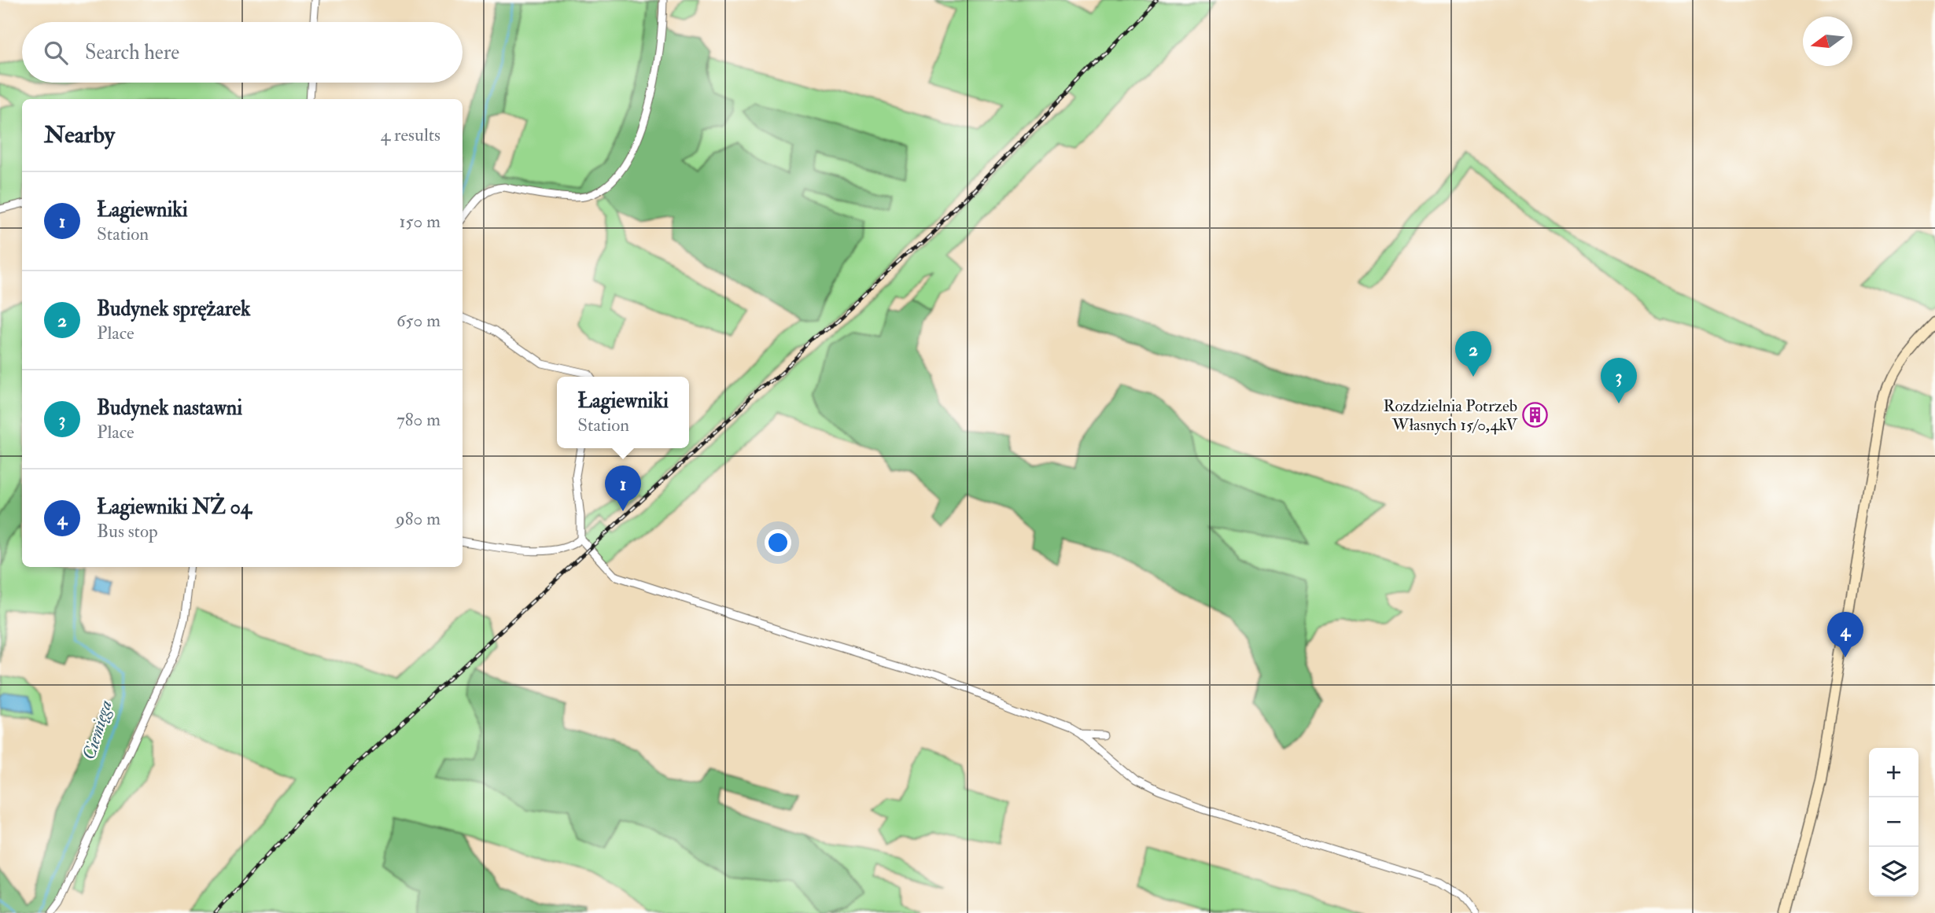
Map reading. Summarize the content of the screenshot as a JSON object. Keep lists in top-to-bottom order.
{
  "water": ["Ciemięga"],
  "places": {
    "building": ["Rozdzielnia Potrzeb Własnych 15/0,4kV"]
  },
  "north": "left",
  "page": {
    "search": "Search here",
    "heading": ["Nearby", "4 results"],
    "list": [
      {
        "mark": "1",
        "name": "Łagiewniki",
        "note": "Station",
        "value": "150 m"
      },
      {
        "mark": "2",
        "name": "Budynek sprężarek",
        "note": "Place",
        "value": "650 m"
      },
      {
        "mark": "3",
        "name": "Budynek nastawni",
        "note": "Place",
        "value": "780 m"
      },
      {
        "mark": "4",
        "name": "Łagiewniki NŻ 04",
        "note": "Bus stop",
        "value": "980 m"
      }
    ],
    "pins": [
      "2",
      "3",
      "1",
      "4"
    ],
    "popup": ["Łagiewniki", "Station"],
    "map_buttons": ["+", "−"]
  }
}
